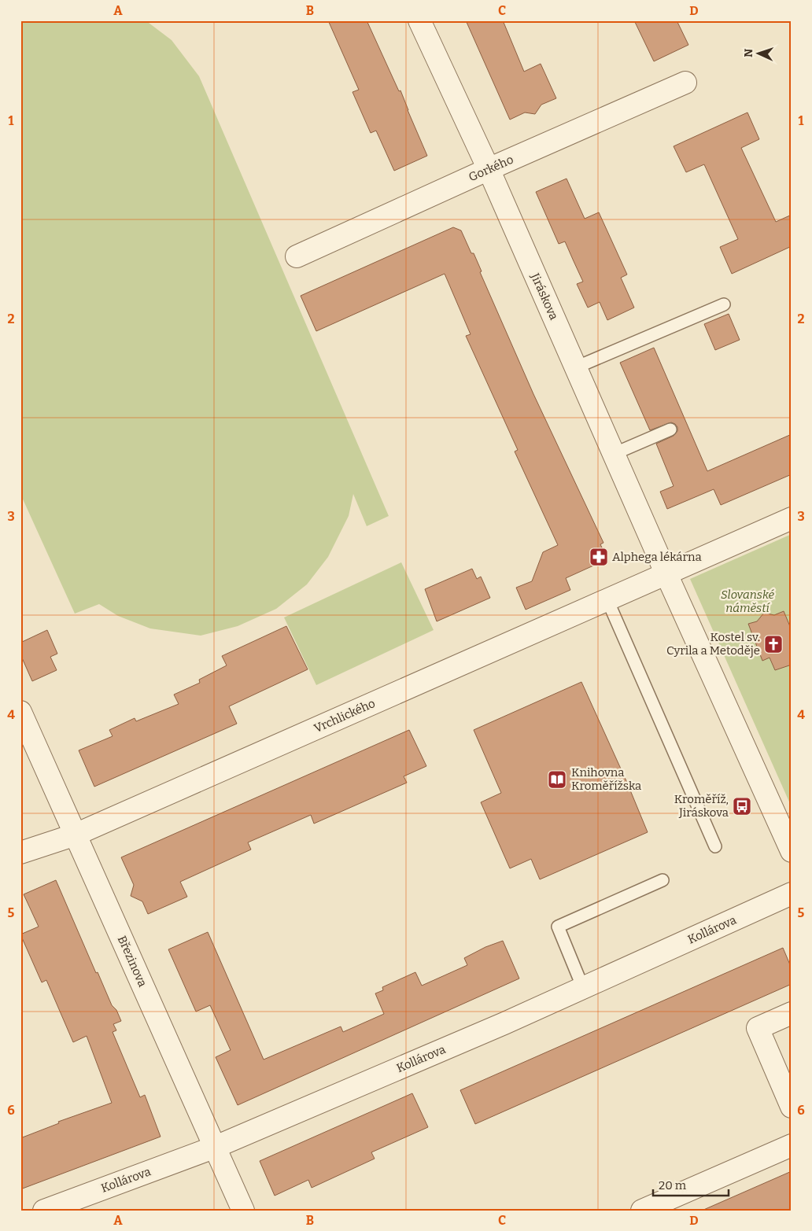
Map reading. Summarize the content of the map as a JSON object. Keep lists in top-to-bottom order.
{
  "streets": {
    "street": [
      "Gorkého",
      "Jiráskova",
      "Vrchlického",
      "Kollárova",
      "Březinova"
    ]
  },
  "crossings": [
    ["Gorkého", "Jiráskova"],
    ["Jiráskova", "Vrchlického"],
    ["Vrchlického", "Březinova"],
    ["Kollárova", "Březinova"]
  ],
  "parks": ["Slovanské náměstí"],
  "places": {
    "pharmacy": ["Alphega lékárna"],
    "church": ["Kostel sv. Cyrila a Metoděje"],
    "library": ["Knihovna Kroměřížska"],
    "bus stop": ["Kroměříž, Jiráskova"]
  },
  "scale_bar": "20 m",
  "north": "left",
  "grid": {
    "columns": [
      "A",
      "B",
      "C",
      "D"
    ],
    "rows": [
      "1",
      "2",
      "3",
      "4",
      "5",
      "6"
    ]
  }
}
